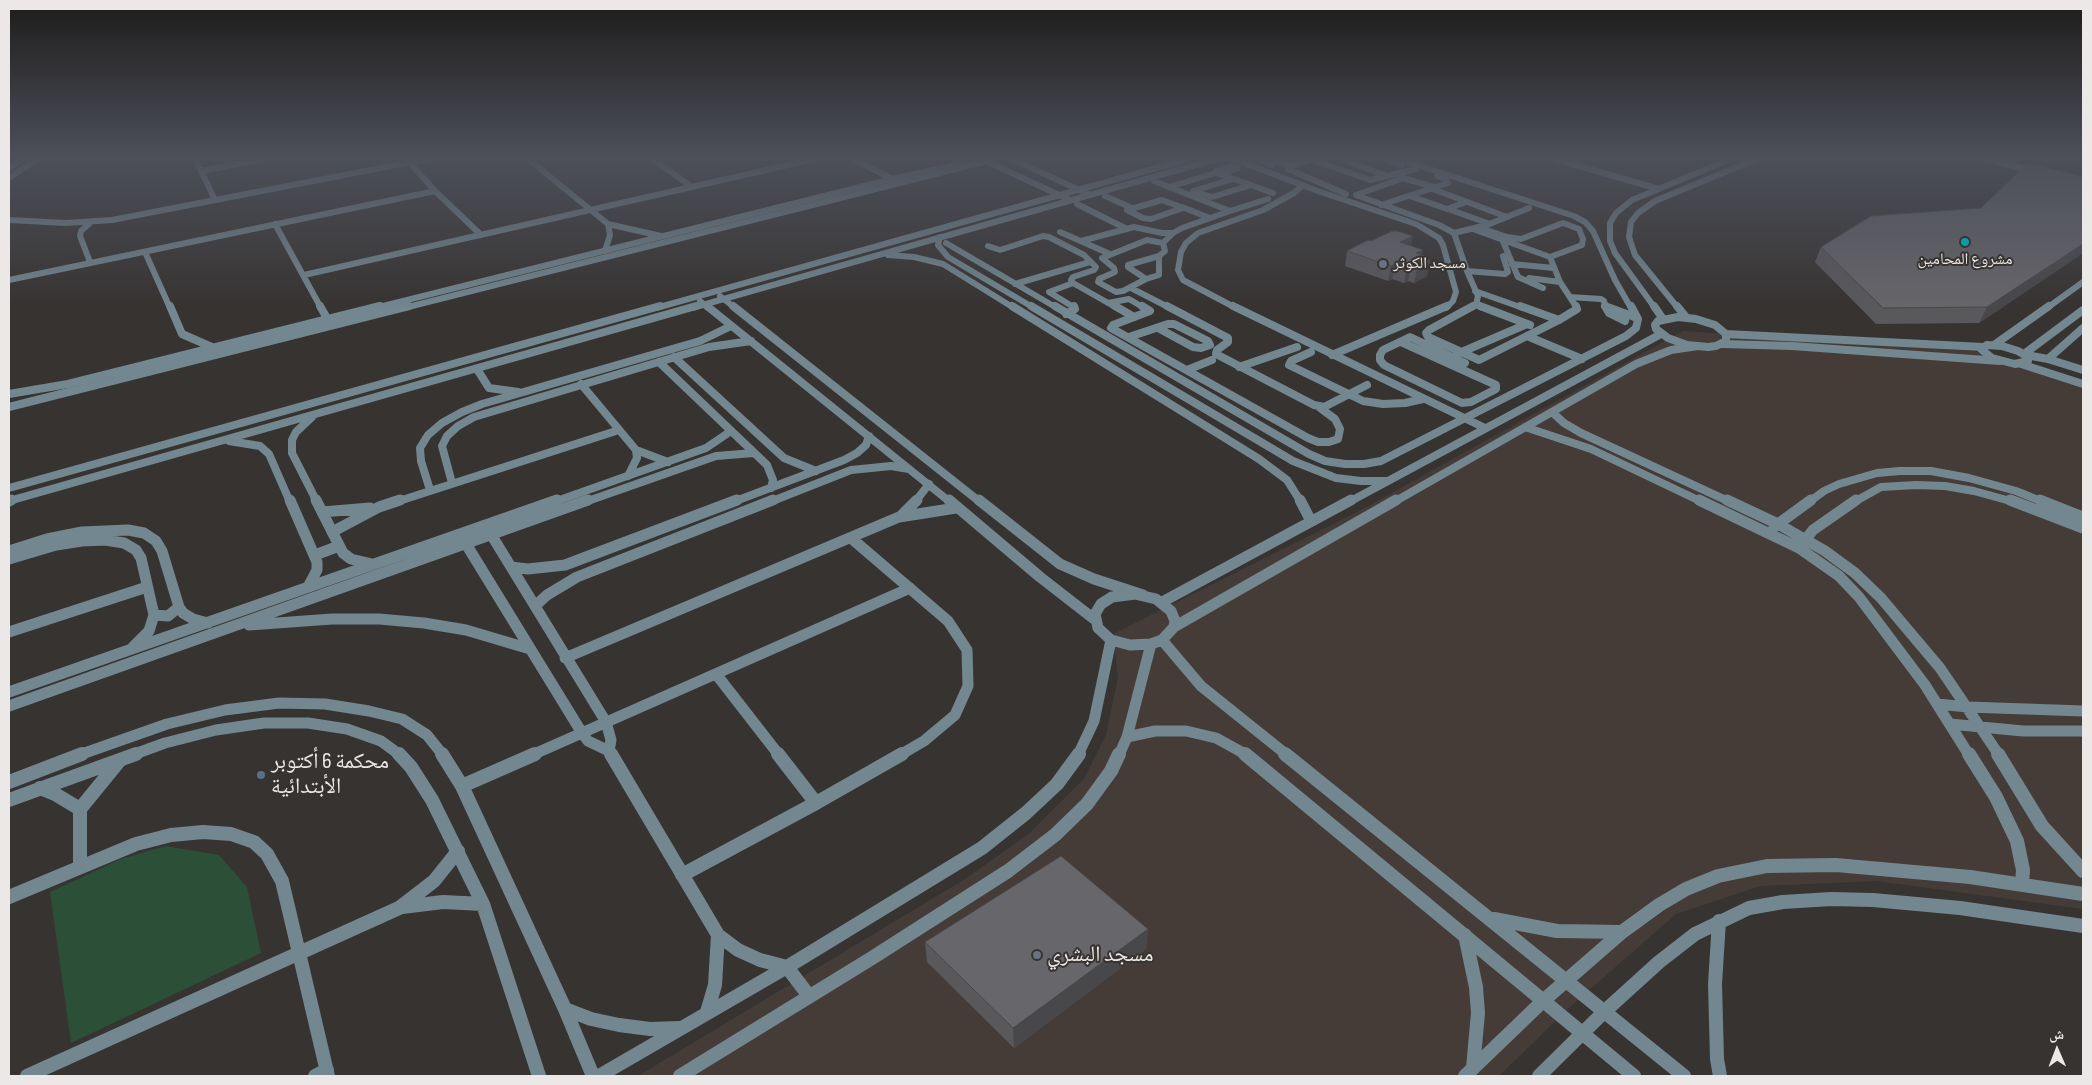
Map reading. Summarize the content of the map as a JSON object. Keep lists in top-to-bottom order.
{
  "places": [
    "مشروع المحامين",
    "مسجد الكوثر",
    "محكمة 6 أكتوبر الأبتدائية",
    "مسجد البشري"
  ],
  "north": "top"
}
